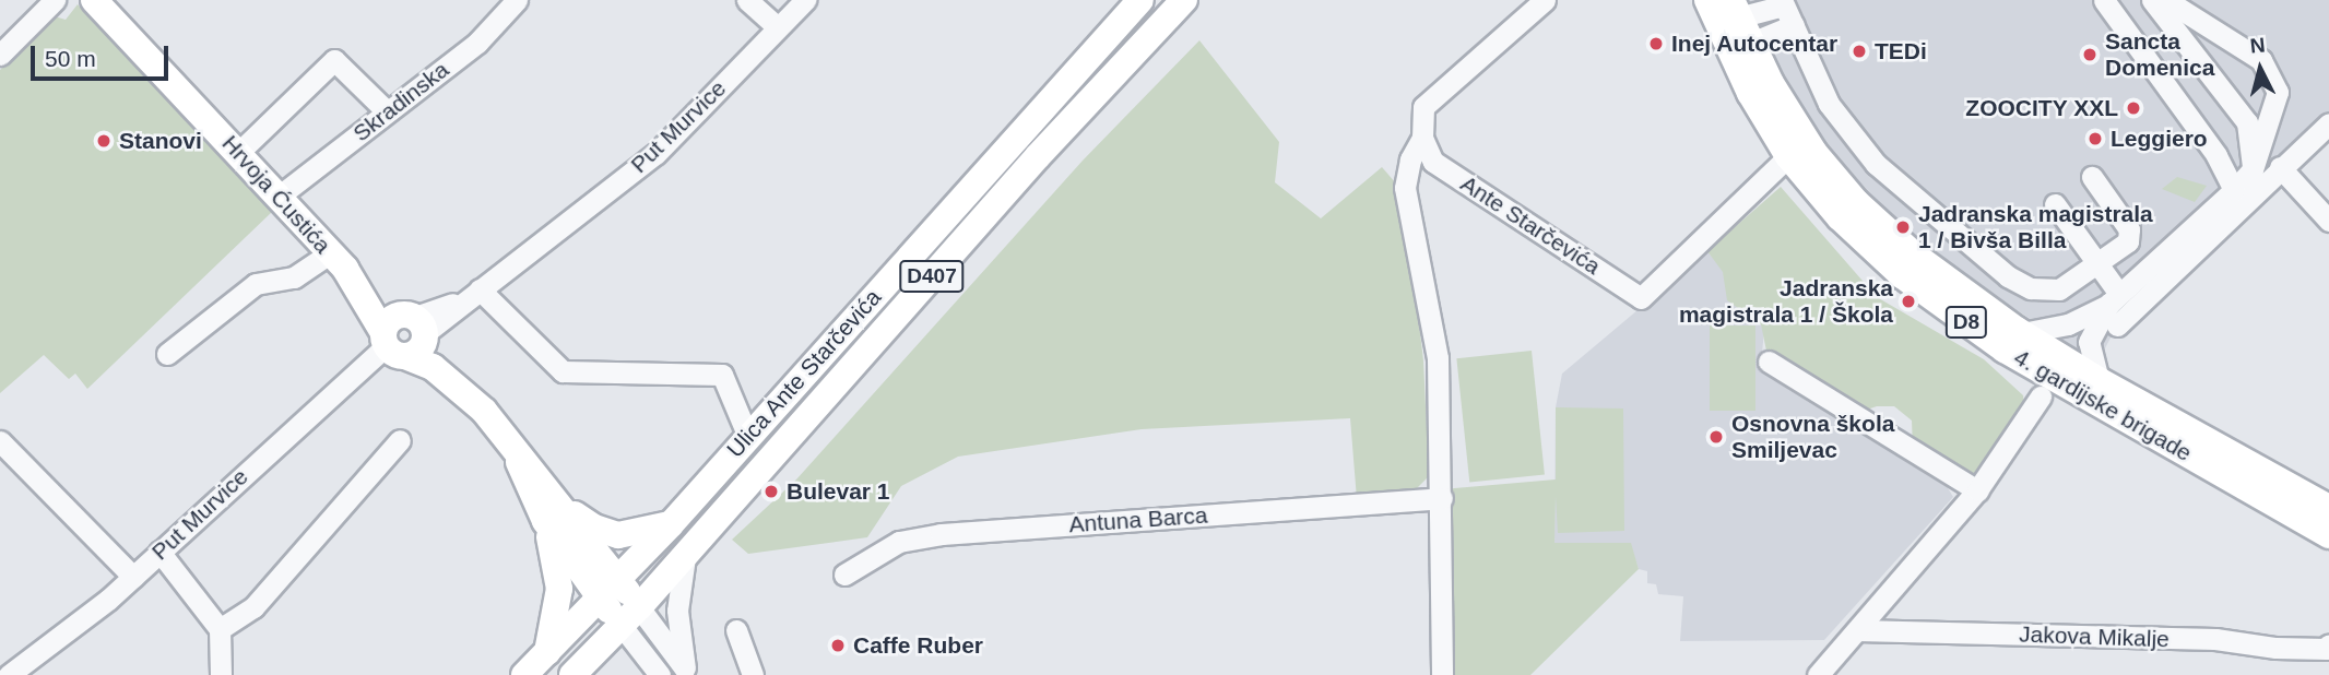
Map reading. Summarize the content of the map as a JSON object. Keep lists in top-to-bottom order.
{
  "streets": {
    "main road": [
      "Hrvoja Ćustića",
      "D407",
      "D8",
      "Ulica Ante Starčevića",
      "4. gardijske brigade"
    ],
    "street": [
      "Skradinska",
      "Put Murvice",
      "Ante Starčevića",
      "Antuna Barca",
      "Jakova Mikalje"
    ]
  },
  "crossings": [
    ["Skradinska", "Hrvoja Ćustića"],
    ["Put Murvice", "Hrvoja Ćustića"],
    ["Hrvoja Ćustića", "Ulica Ante Starčevića"],
    ["Ante Starčevića", "4. gardijske brigade"]
  ],
  "places": [
    "Inej Autocentar",
    "TEDi",
    "Sancta Domenica",
    "ZOOCITY XXL",
    "Leggiero",
    "Stanovi",
    "Jadranska magistrala 1 / Bivša Billa",
    "Jadranska magistrala 1 / Škola",
    "Osnovna škola Smiljevac",
    "Bulevar 1",
    "Caffe Ruber"
  ],
  "scale_bar": "50 m",
  "north": "top"
}
